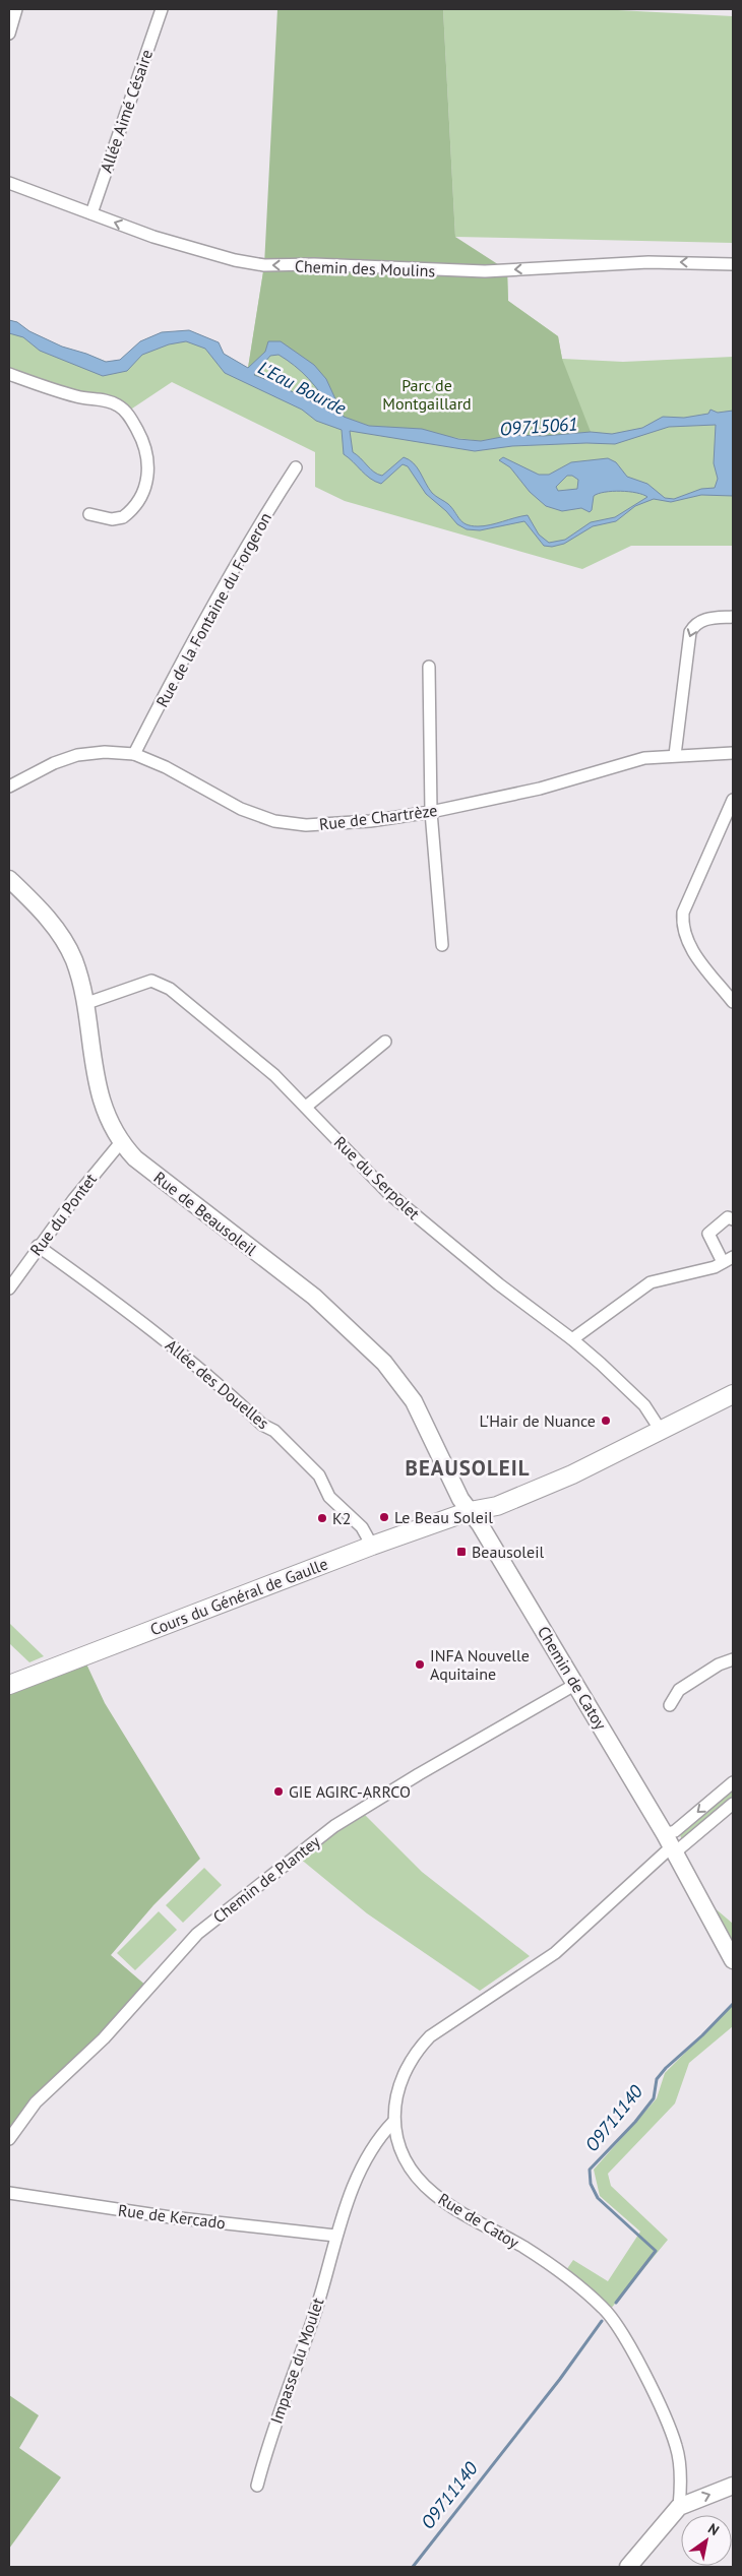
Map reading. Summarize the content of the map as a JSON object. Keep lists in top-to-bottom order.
{
  "streets": {
    "main road": ["Cours du Général de Gaulle"],
    "street": [
      "Allée Aimé Césaire",
      "Chemin des Moulins",
      "Rue de la Fontaine du Forgeron",
      "Rue de Chartrèze",
      "Rue du Serpolet",
      "Rue de Beausoleil",
      "Rue du Pontet",
      "Allée des Douelles",
      "Chemin de Catoy",
      "Chemin de Plantey",
      "Rue de Kercado",
      "Rue de Catoy",
      "Impasse du Moulet"
    ]
  },
  "crossings": [
    ["Allée Aimé Césaire", "Chemin des Moulins"],
    ["Rue de la Fontaine du Forgeron", "Rue de Chartrèze"],
    ["Rue du Serpolet", "Rue de Beausoleil"],
    ["Rue du Serpolet", "Cours du Général de Gaulle"],
    ["Rue de Beausoleil", "Rue du Pontet"],
    ["Rue de Beausoleil", "Cours du Général de Gaulle"],
    ["Rue de Beausoleil", "Chemin de Catoy"],
    ["Rue du Pontet", "Allée des Douelles"],
    ["Allée des Douelles", "Cours du Général de Gaulle"],
    ["Cours du Général de Gaulle", "Chemin de Catoy"],
    ["Chemin de Catoy", "Chemin de Plantey"],
    ["Chemin de Catoy", "Rue de Catoy"],
    ["Rue de Kercado", "Impasse du Moulet"],
    ["Rue de Catoy", "Impasse du Moulet"]
  ],
  "one_way": ["Chemin des Moulins"],
  "districts": ["BEAUSOLEIL"],
  "water": ["L'Eau Bourde", "O9715061", "O9711140"],
  "parks": ["Parc de Montgaillard"],
  "places": {
    "other": [
      "L'Hair de Nuance",
      "Le Beau Soleil",
      "K2",
      "INFA Nouvelle Aquitaine",
      "GIE AGIRC-ARRCO"
    ],
    "transit": ["Beausoleil"]
  },
  "north": "top right"
}
